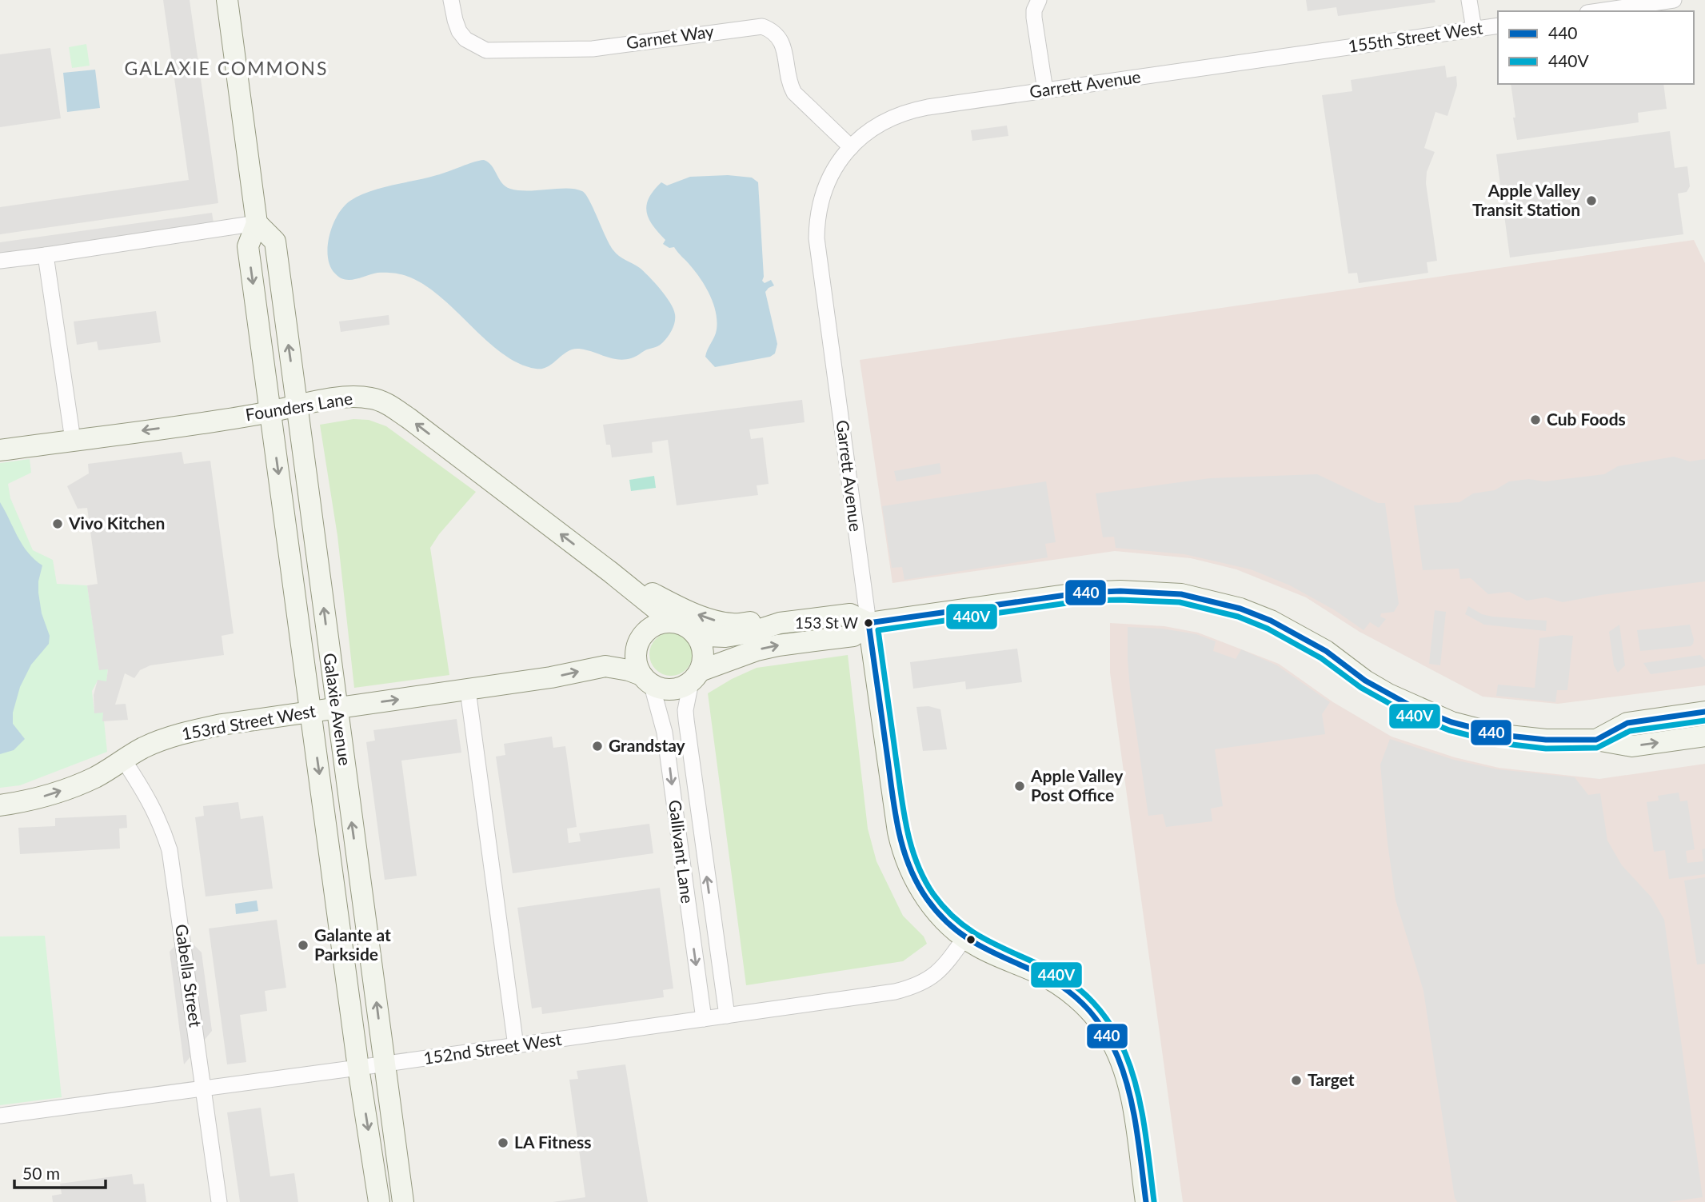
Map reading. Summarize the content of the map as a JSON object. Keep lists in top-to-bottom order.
{
  "streets": {
    "street": [
      "Garnet Way",
      "155th Street West",
      "Garrett Avenue",
      "Founders Lane",
      "Galaxie Avenue",
      "153rd Street West",
      "Gallivant Lane",
      "Gabella Street",
      "152nd Street West"
    ]
  },
  "crossings": [
    ["Garnet Way", "Garrett Avenue"],
    ["155th Street West", "Garrett Avenue"],
    ["Garrett Avenue", "152nd Street West"],
    ["Founders Lane", "Galaxie Avenue"],
    ["Founders Lane", "153rd Street West"],
    ["Founders Lane", "Gallivant Lane"],
    ["Galaxie Avenue", "153rd Street West"],
    ["Galaxie Avenue", "152nd Street West"],
    ["153rd Street West", "Gallivant Lane"],
    ["153rd Street West", "Gabella Street"],
    ["Gallivant Lane", "152nd Street West"],
    ["Gabella Street", "152nd Street West"]
  ],
  "one_way": ["153rd Street West"],
  "districts": ["GALAXIE COMMONS"],
  "places": [
    "Apple Valley Transit Station",
    "Cub Foods",
    "Vivo Kitchen",
    "153 St W",
    "Grandstay",
    "Apple Valley Post Office",
    "Galante at Parkside",
    "Target",
    "LA Fitness"
  ],
  "lines": ["transit line 440", "transit line 440V"],
  "legend": ["440", "440V"],
  "scale_bar": "50 m"
}
